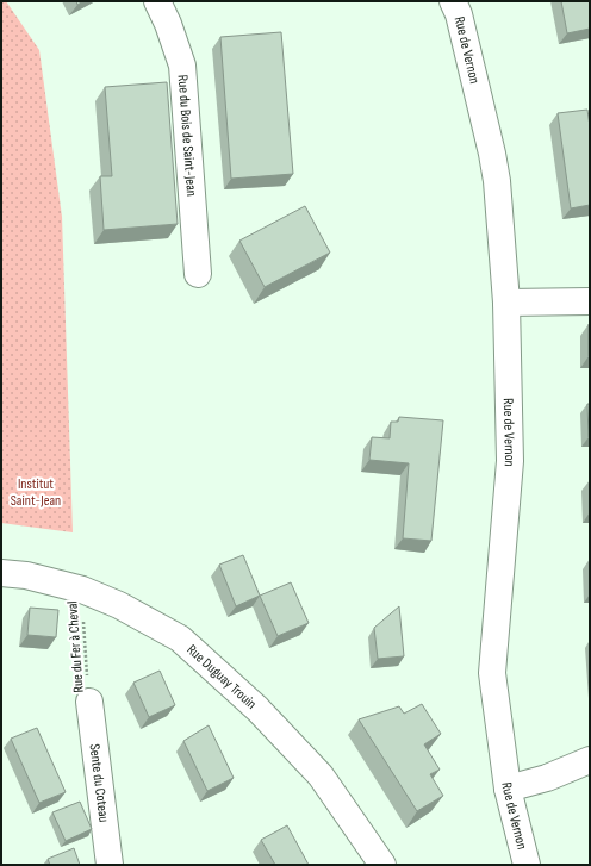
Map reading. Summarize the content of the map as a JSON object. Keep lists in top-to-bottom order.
{
  "streets": {
    "street": [
      "Rue de Vernon",
      "Rue du Bois de Saint-Jean",
      "Rue Duguay Trouin",
      "Sente du Coteau"
    ],
    "path": ["Rue du Fer à Cheval"]
  },
  "crossings": [
    ["Rue du Fer à Cheval", "Rue Duguay Trouin"],
    ["Rue du Fer à Cheval", "Sente du Coteau"]
  ],
  "parks": ["Institut Saint-Jean"]
}
